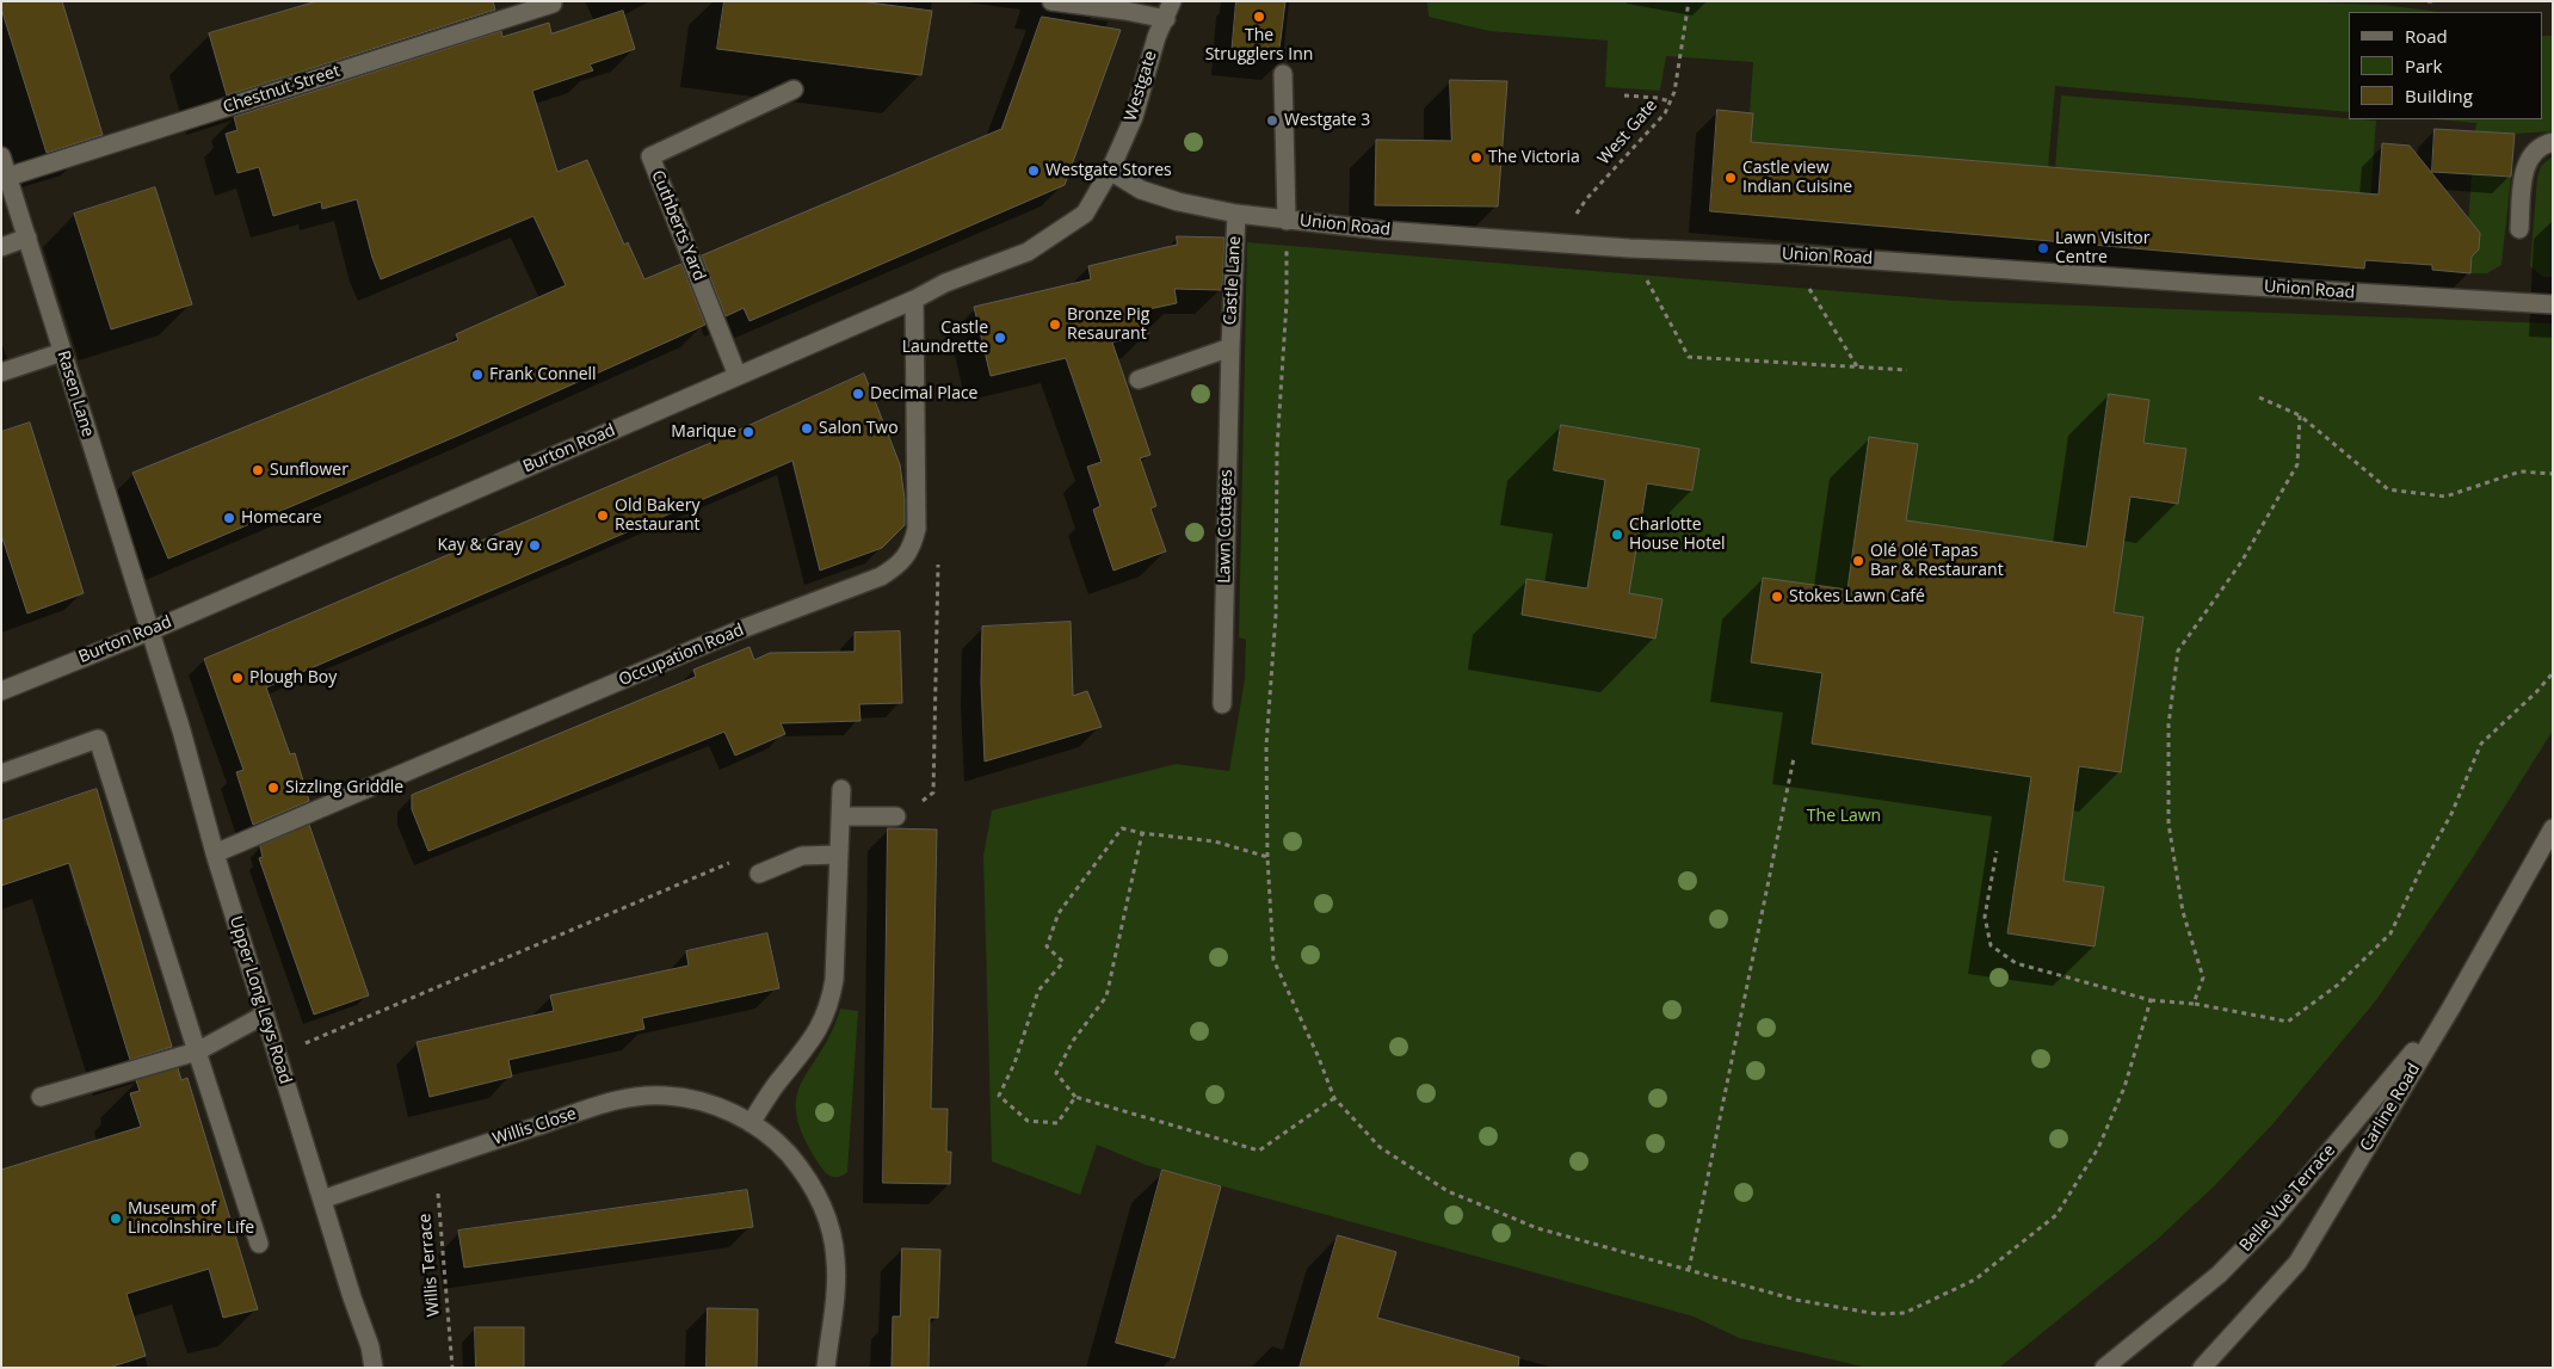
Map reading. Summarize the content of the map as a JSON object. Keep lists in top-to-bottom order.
{
  "streets": {
    "street": [
      "Westgate",
      "Chestnut Street",
      "Cuthberts Yard",
      "Union Road",
      "Castle Lane",
      "Rasen Lane",
      "Burton Road",
      "Lawn Cottages",
      "Occupation Road",
      "Upper Long Leys Road",
      "Carline Road",
      "Willis Close",
      "Belle Vue Terrace"
    ],
    "path": ["West Gate", "Willis Terrace"]
  },
  "crossings": [
    ["Westgate", "Union Road"],
    ["Westgate", "Burton Road"],
    ["Chestnut Street", "Rasen Lane"],
    ["Cuthberts Yard", "Burton Road"],
    ["Union Road", "Castle Lane"],
    ["Union Road", "Burton Road"],
    ["Castle Lane", "Lawn Cottages"],
    ["Rasen Lane", "Burton Road"],
    ["Rasen Lane", "Upper Long Leys Road"],
    ["Burton Road", "Occupation Road"],
    ["Burton Road", "Upper Long Leys Road"],
    ["Occupation Road", "Upper Long Leys Road"],
    ["Upper Long Leys Road", "Willis Close"],
    ["Carline Road", "Belle Vue Terrace"],
    ["Willis Close", "Willis Terrace"]
  ],
  "parks": ["The Lawn"],
  "places": [
    "The Strugglers Inn",
    "Westgate 3",
    "The Victoria",
    "Westgate Stores",
    "Castle view Indian Cuisine",
    "Lawn Visitor Centre",
    "Bronze Pig Resaurant",
    "Castle Laundrette",
    "Frank Connell",
    "Decimal Place",
    "Salon Two",
    "Marique",
    "Sunflower",
    "Old Bakery Restaurant",
    "Homecare",
    "Charlotte House Hotel",
    "Kay & Gray",
    "Olé Olé Tapas Bar & Restaurant",
    "Stokes Lawn Café",
    "Plough Boy",
    "Sizzling Griddle",
    "Museum of Lincolnshire Life"
  ],
  "legend": ["Road", "Park", "Building"]
}
